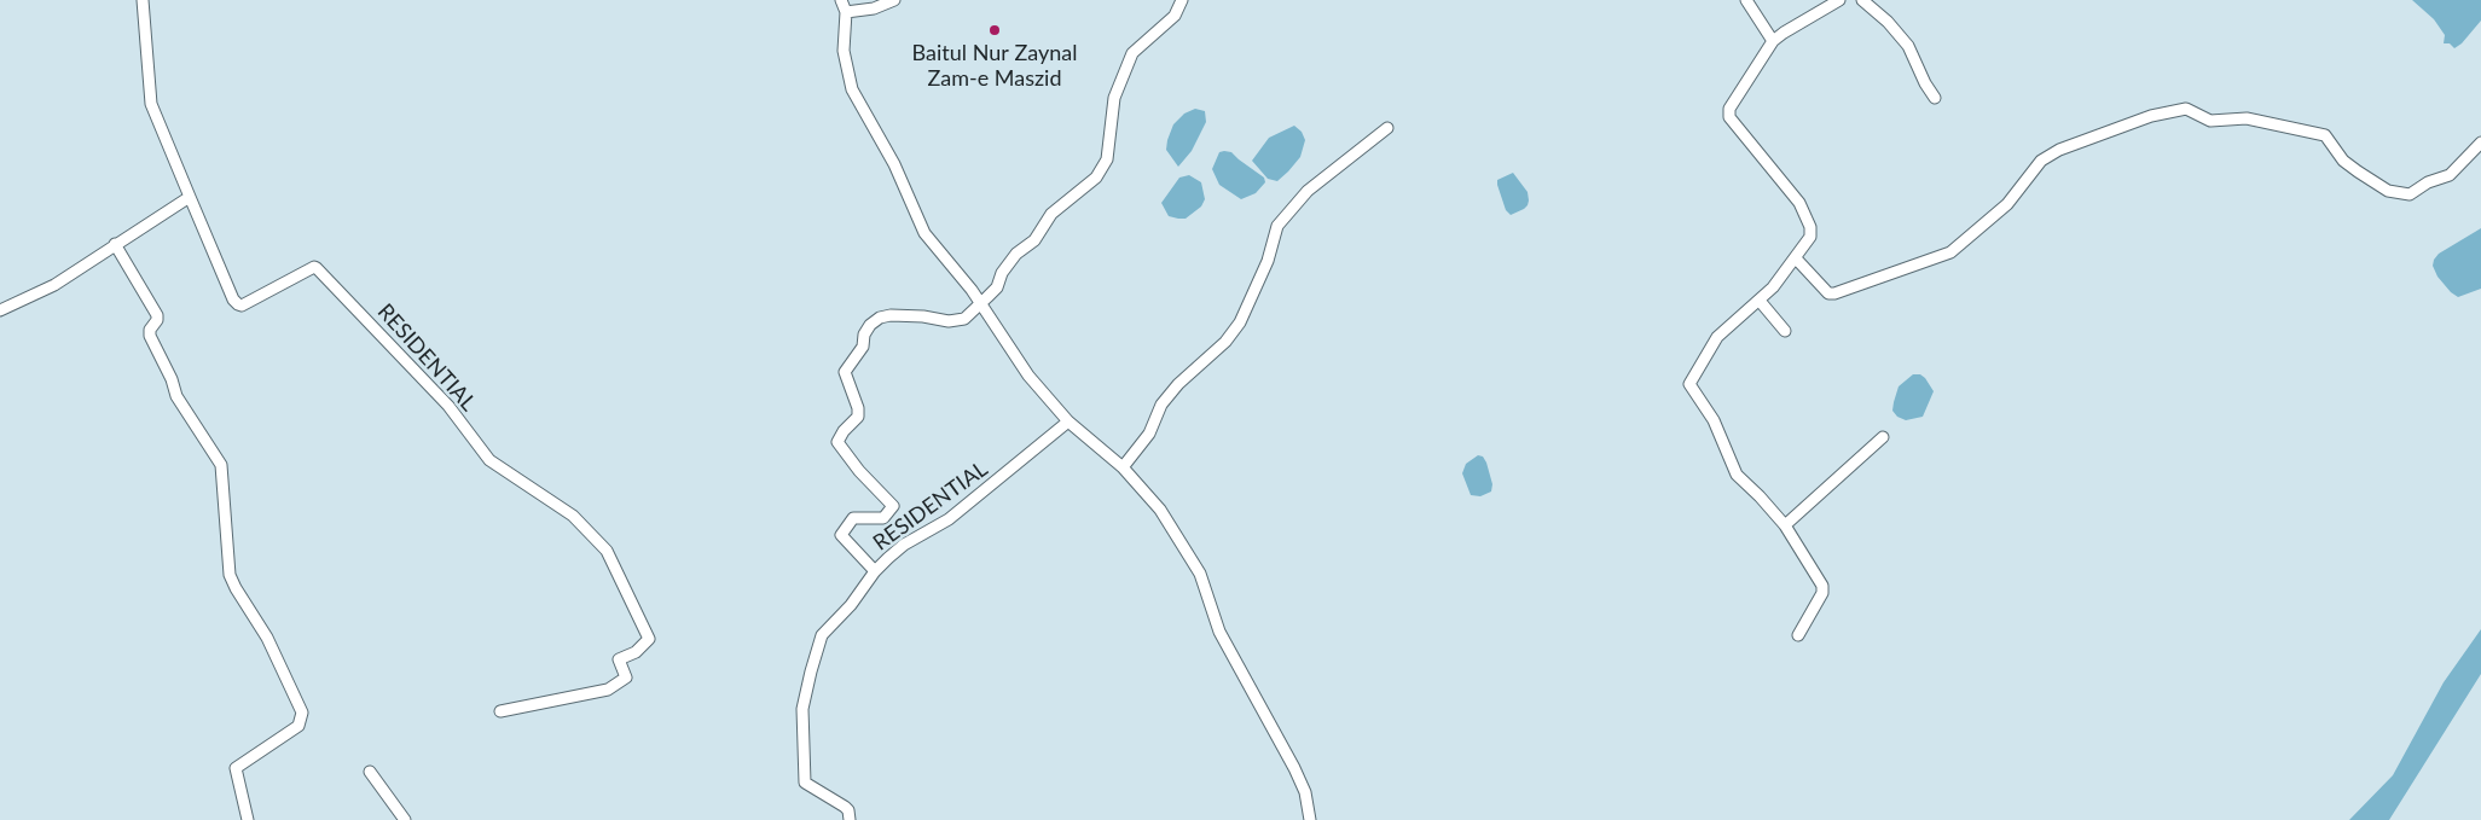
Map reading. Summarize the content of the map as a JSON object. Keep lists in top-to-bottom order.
{
  "streets": {
    "street": ["RESIDENTIAL"]
  },
  "places": ["Baitul Nur Zaynal Zam-e Maszid"]
}
